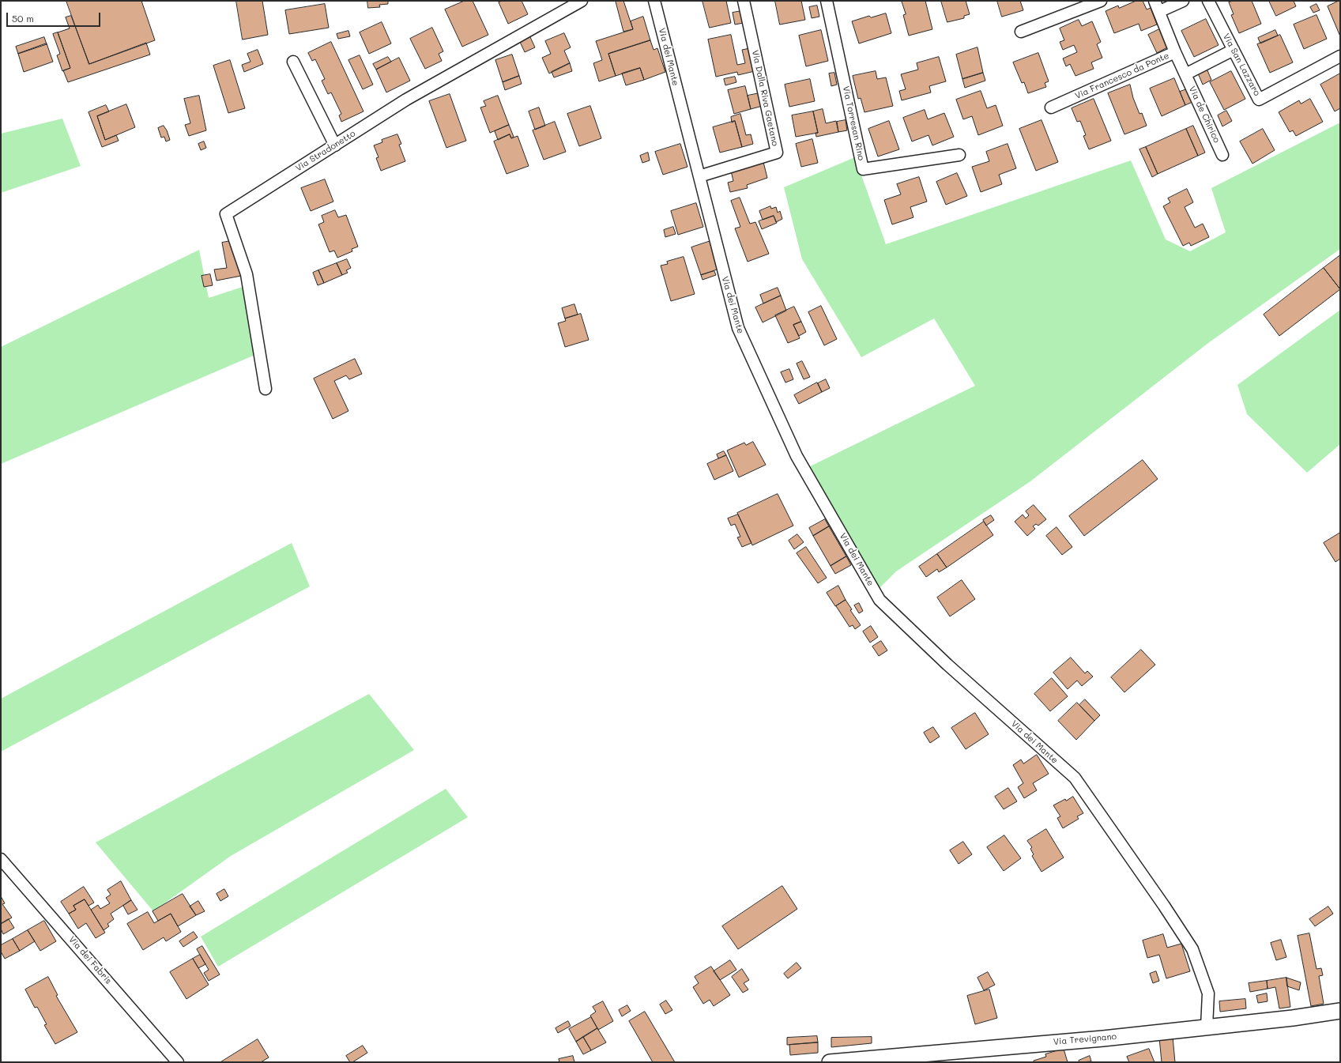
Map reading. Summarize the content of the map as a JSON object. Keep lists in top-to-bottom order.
{
  "streets": {
    "main road": ["Via Trevignano"],
    "street": [
      "Via dei Mante",
      "Via San Lazzaro",
      "Via Francesco da Ponte",
      "Via Dalla Riva Gaetano",
      "Via de Chirico",
      "Via Torresan Rino",
      "Via Stradonetto",
      "Via dei Fabris"
    ]
  },
  "crossings": [
    ["Via dei Mante", "Via Dalla Riva Gaetano"],
    ["Via dei Mante", "Via Trevignano"],
    ["Via Francesco da Ponte", "Via de Chirico"]
  ],
  "scale_bar": "50 m"
}
